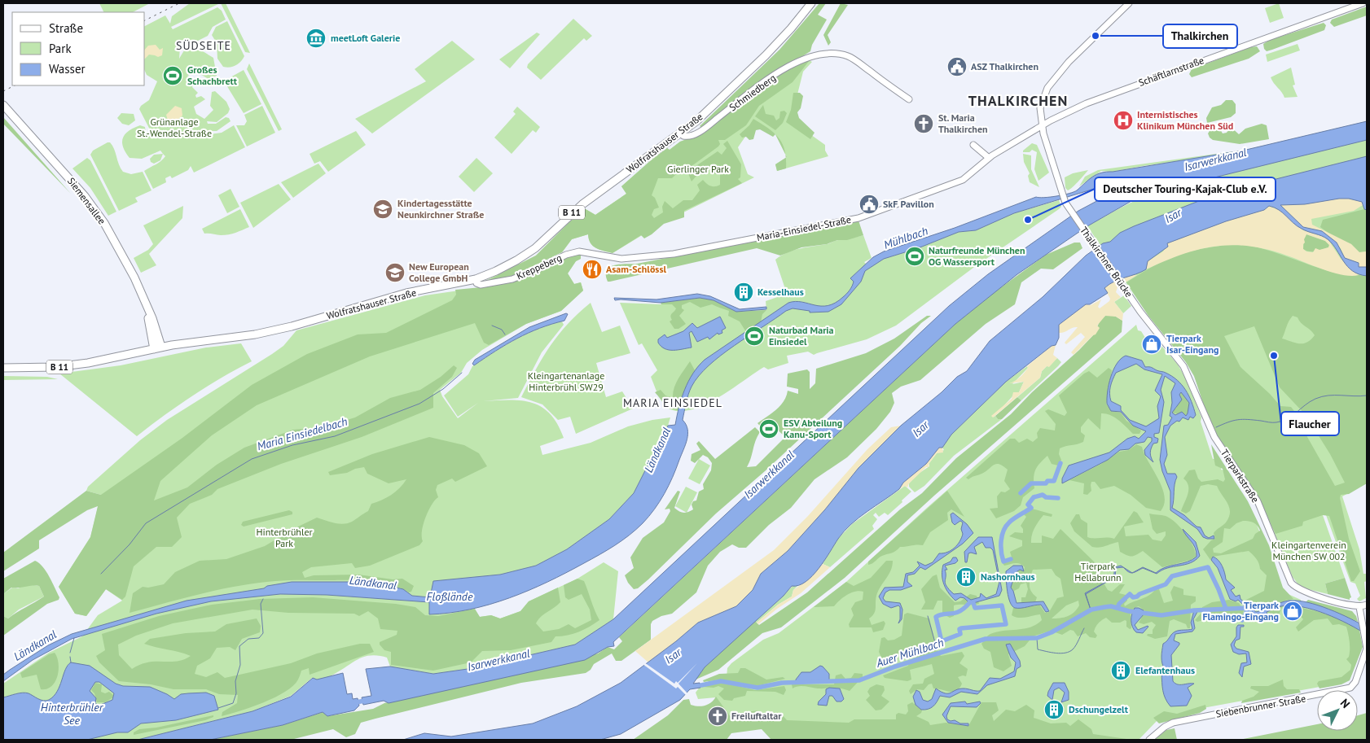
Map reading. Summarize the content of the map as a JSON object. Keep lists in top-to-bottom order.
{
  "streets": {
    "main road": ["Wolfratshauser Straße", "Siemensallee", "B 11"],
    "street": [
      "Schäftlarnstraße",
      "Schmiedberg",
      "Maria-Einsiedel-Straße",
      "Thalkirchner Brücke",
      "Kreppeberg",
      "Tierparkstraße",
      "Siebenbrunner Straße"
    ]
  },
  "crossings": [
    ["Schäftlarnstraße", "Maria-Einsiedel-Straße"],
    ["Schäftlarnstraße", "Thalkirchner Brücke"],
    ["Schmiedberg", "Wolfratshauser Straße"],
    ["Wolfratshauser Straße", "Siemensallee"],
    ["Wolfratshauser Straße", "Kreppeberg"],
    ["Maria-Einsiedel-Straße", "Kreppeberg"],
    ["Thalkirchner Brücke", "Tierparkstraße"],
    ["Tierparkstraße", "Siebenbrunner Straße"]
  ],
  "districts": ["SÜDSEITE", "THALKIRCHEN", "MARIA EINSIEDEL"],
  "water": [
    "Isarwerkkanal",
    "Isar",
    "Mühlbach",
    "Maria Einsiedelbach",
    "Ländkanal",
    "Floßlände",
    "Auer Mühlbach",
    "Hinterbrühler See"
  ],
  "parks": [
    "Grünanlage St.-Wendel-Straße",
    "Gierlinger Park",
    "Kleingartenanlage Hinterbrühl SW29",
    "Hinterbrühler Park",
    "Kleingartenverein München SW 002",
    "Tierpark Hellabrunn"
  ],
  "places": {
    "other": ["Thalkirchen", "Deutscher Touring-Kajak-Club e.V.", "Flaucher"],
    "museum": ["meetLoft Galerie"],
    "public building": ["ASZ Thalkirchen", "SkF Pavillon"],
    "sports": [
      "Großes Schachbrett",
      "Naturfreunde München OG Wassersport",
      "Naturbad Maria Einsiedel",
      "ESV Abteilung Kanu-Sport"
    ],
    "hospital": ["Internistisches Klinikum München Süd"],
    "church": ["St. Maria Thalkirchen", "Freiluftaltar"],
    "school or university": ["Kindertagesstätte Neunkirchner Straße", "New European College GmbH"],
    "restaurant": ["Asam-Schlössl"],
    "building": [
      "Kesselhaus",
      "Nashornhaus",
      "Elefantenhaus",
      "Dschungelzelt"
    ],
    "shop": ["Tierpark Isar-Eingang", "Tierpark Flamingo-Eingang"]
  },
  "legend": ["Straße", "Park", "Wasser"],
  "north": "top right"
}
